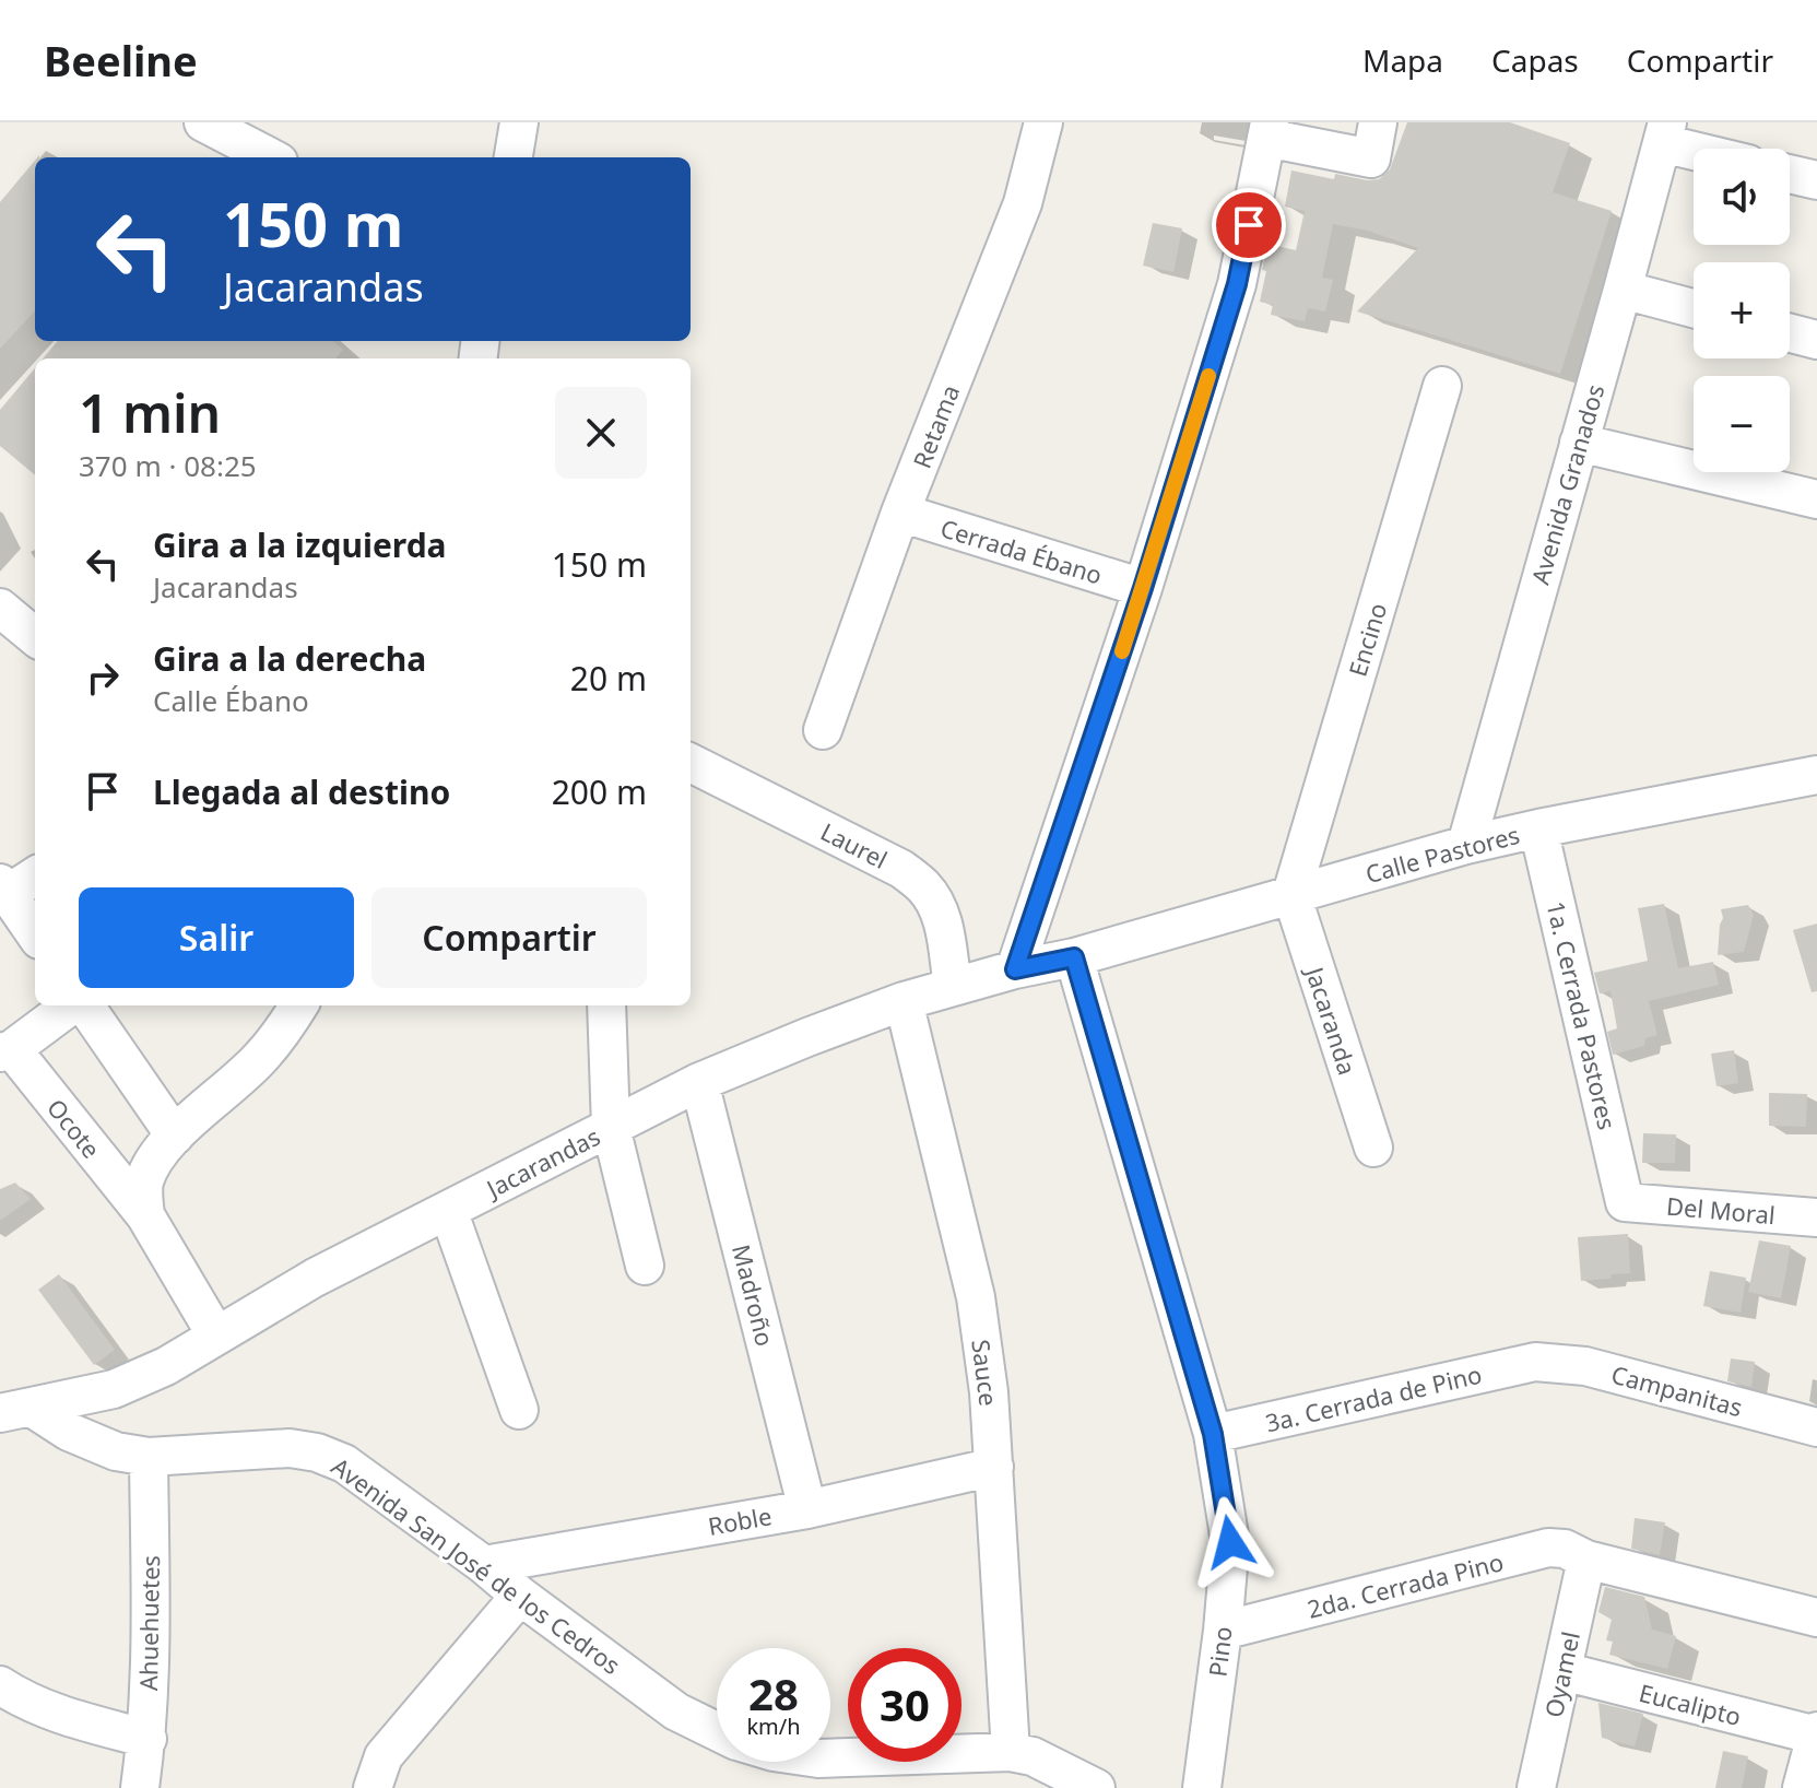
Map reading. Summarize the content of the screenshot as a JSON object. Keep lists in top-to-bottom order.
{
  "streets": {
    "street": [
      "Retama",
      "Avenida Granados",
      "Cerrada Ébano",
      "Encino",
      "Laurel",
      "Calle Pastores",
      "1a. Cerrada Pastores",
      "Jacaranda",
      "Ocote",
      "Jacarandas",
      "Del Moral",
      "Madroño",
      "Sauce",
      "Campanitas",
      "3a. Cerrada de Pino",
      "Roble",
      "Avenida San José de los Cedros",
      "2da. Cerrada Pino",
      "Ahuehuetes",
      "Pino",
      "Oyamel",
      "Eucalipto"
    ]
  },
  "crossings": [
    ["Retama", "Cerrada Ébano"],
    ["Avenida Granados", "Calle Pastores"],
    ["Encino", "Calle Pastores"],
    ["Encino", "Jacaranda"],
    ["Laurel", "Jacarandas"],
    ["Calle Pastores", "1a. Cerrada Pastores"],
    ["Calle Pastores", "Jacaranda"],
    ["Calle Pastores", "Jacarandas"],
    ["Calle Pastores", "Pino"],
    ["1a. Cerrada Pastores", "Del Moral"],
    ["Ocote", "Jacarandas"],
    ["Jacarandas", "Madroño"],
    ["Jacarandas", "Sauce"],
    ["Jacarandas", "Avenida San José de los Cedros"],
    ["Jacarandas", "Pino"],
    ["Madroño", "Roble"],
    ["Sauce", "Roble"],
    ["Sauce", "Avenida San José de los Cedros"],
    ["Campanitas", "3a. Cerrada de Pino"],
    ["3a. Cerrada de Pino", "Pino"],
    ["Roble", "Avenida San José de los Cedros"],
    ["Avenida San José de los Cedros", "Ahuehuetes"],
    ["2da. Cerrada Pino", "Pino"],
    ["2da. Cerrada Pino", "Oyamel"],
    ["Oyamel", "Eucalipto"]
  ],
  "page": {
    "header": "Beeline",
    "nav": ["Mapa", "Capas", "Compartir"],
    "map_buttons": ["+", "−"],
    "turn": ["150 m", "Jacarandas"],
    "heading": ["1 min", "370 m · 08:25"],
    "list": [
      {
        "name": "Gira a la izquierda",
        "note": "Jacarandas",
        "value": "150 m"
      },
      {
        "name": "Gira a la derecha",
        "note": "Calle Ébano",
        "value": "20 m"
      },
      {
        "name": "Llegada al destino",
        "value": "200 m"
      }
    ],
    "buttons": ["Salir", "Compartir"],
    "speed": "28 km/h",
    "limit": "30"
  }
}
